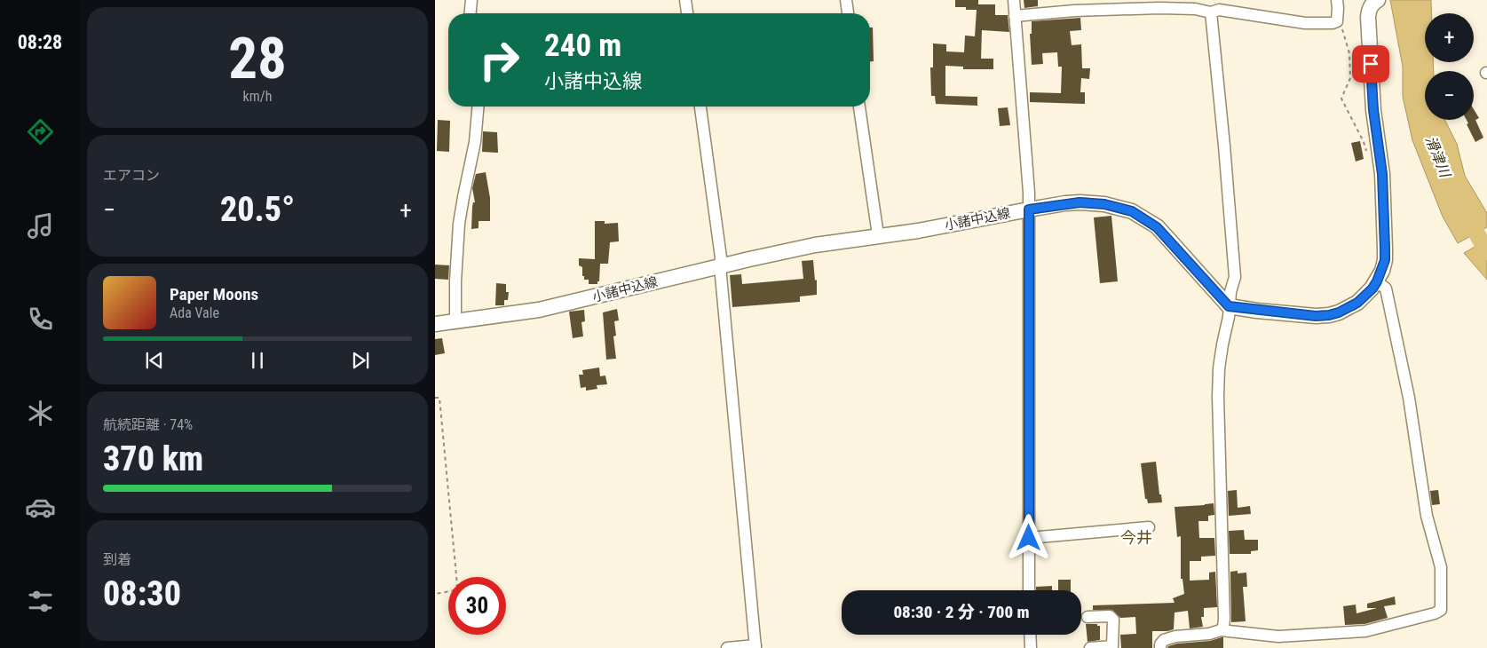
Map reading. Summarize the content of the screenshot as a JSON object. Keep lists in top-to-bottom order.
{
  "streets": {
    "main road": ["小諸中込線"]
  },
  "districts": ["今井"],
  "water": ["滑津川"],
  "page": {
    "tabs": "08:28",
    "tile": [
      ["28", "km/h"],
      "エアコン",
      ["航続距離 · 74%", "370 km"],
      ["到着", "08:30"]
    ],
    "map_buttons": ["+", "−"],
    "turn": ["240 m", "小諸中込線"],
    "heat": ["−", "20.5°", "+"],
    "song": ["Paper Moons", "Ada Vale"],
    "limit": "30",
    "trip": "08:30 · 2 分 · 700 m"
  }
}
